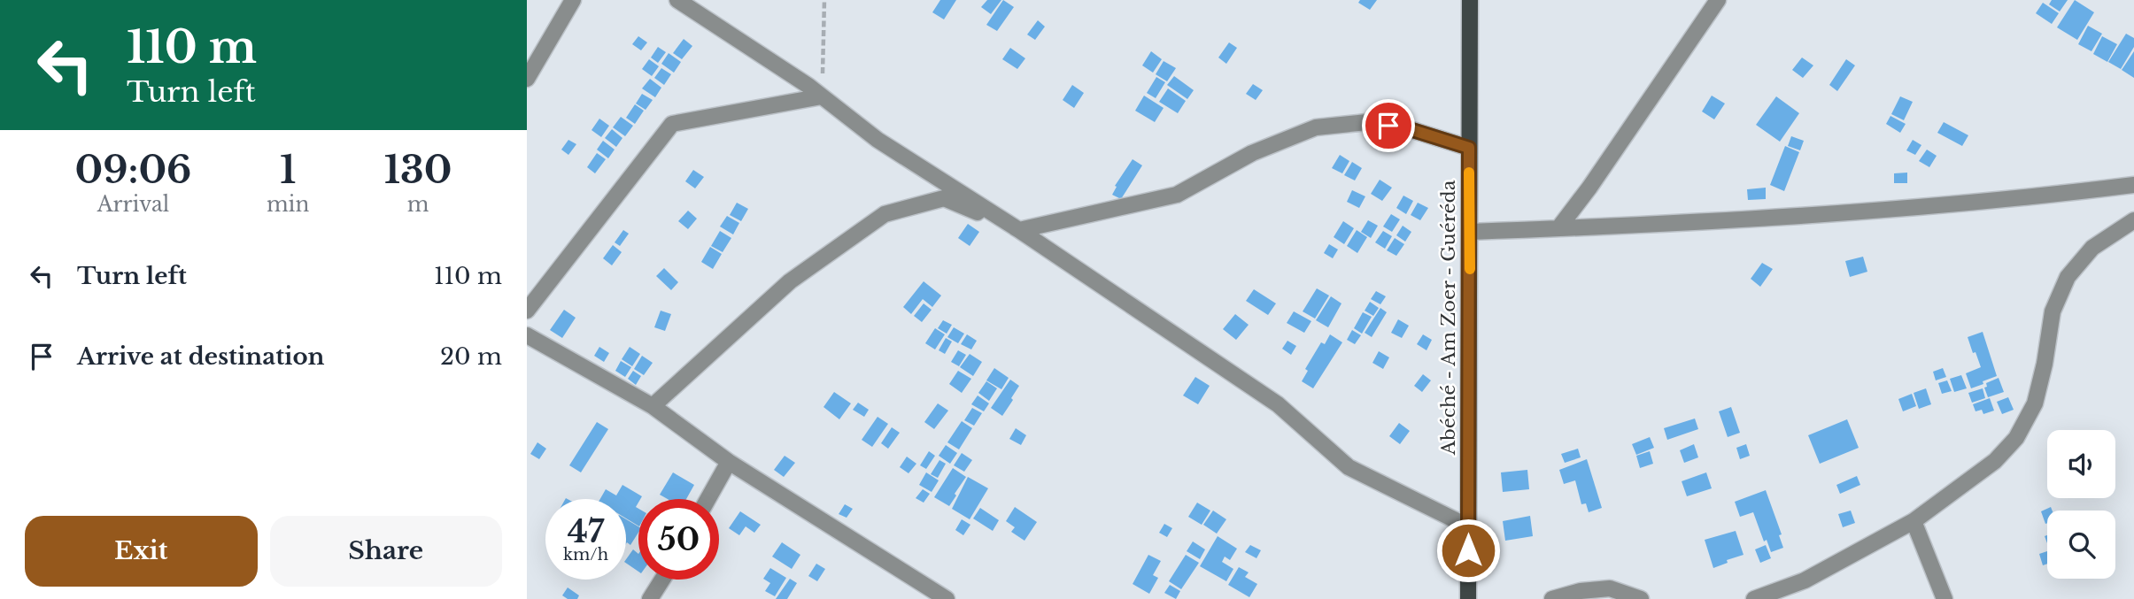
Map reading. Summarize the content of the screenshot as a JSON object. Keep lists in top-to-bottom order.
{
  "streets": {
    "main road": ["Abéché - Am Zoer - Guéréda"]
  },
  "page": {
    "turn": ["110 m", "Turn left"],
    "eta": [
      "09:06",
      "Arrival",
      "1",
      "min",
      "130",
      "m"
    ],
    "list": [
      {
        "name": "Turn left",
        "value": "110 m"
      },
      {
        "name": "Arrive at destination",
        "value": "20 m"
      }
    ],
    "speed": "47 km/h",
    "limit": "50",
    "buttons": ["Exit", "Share"]
  }
}
